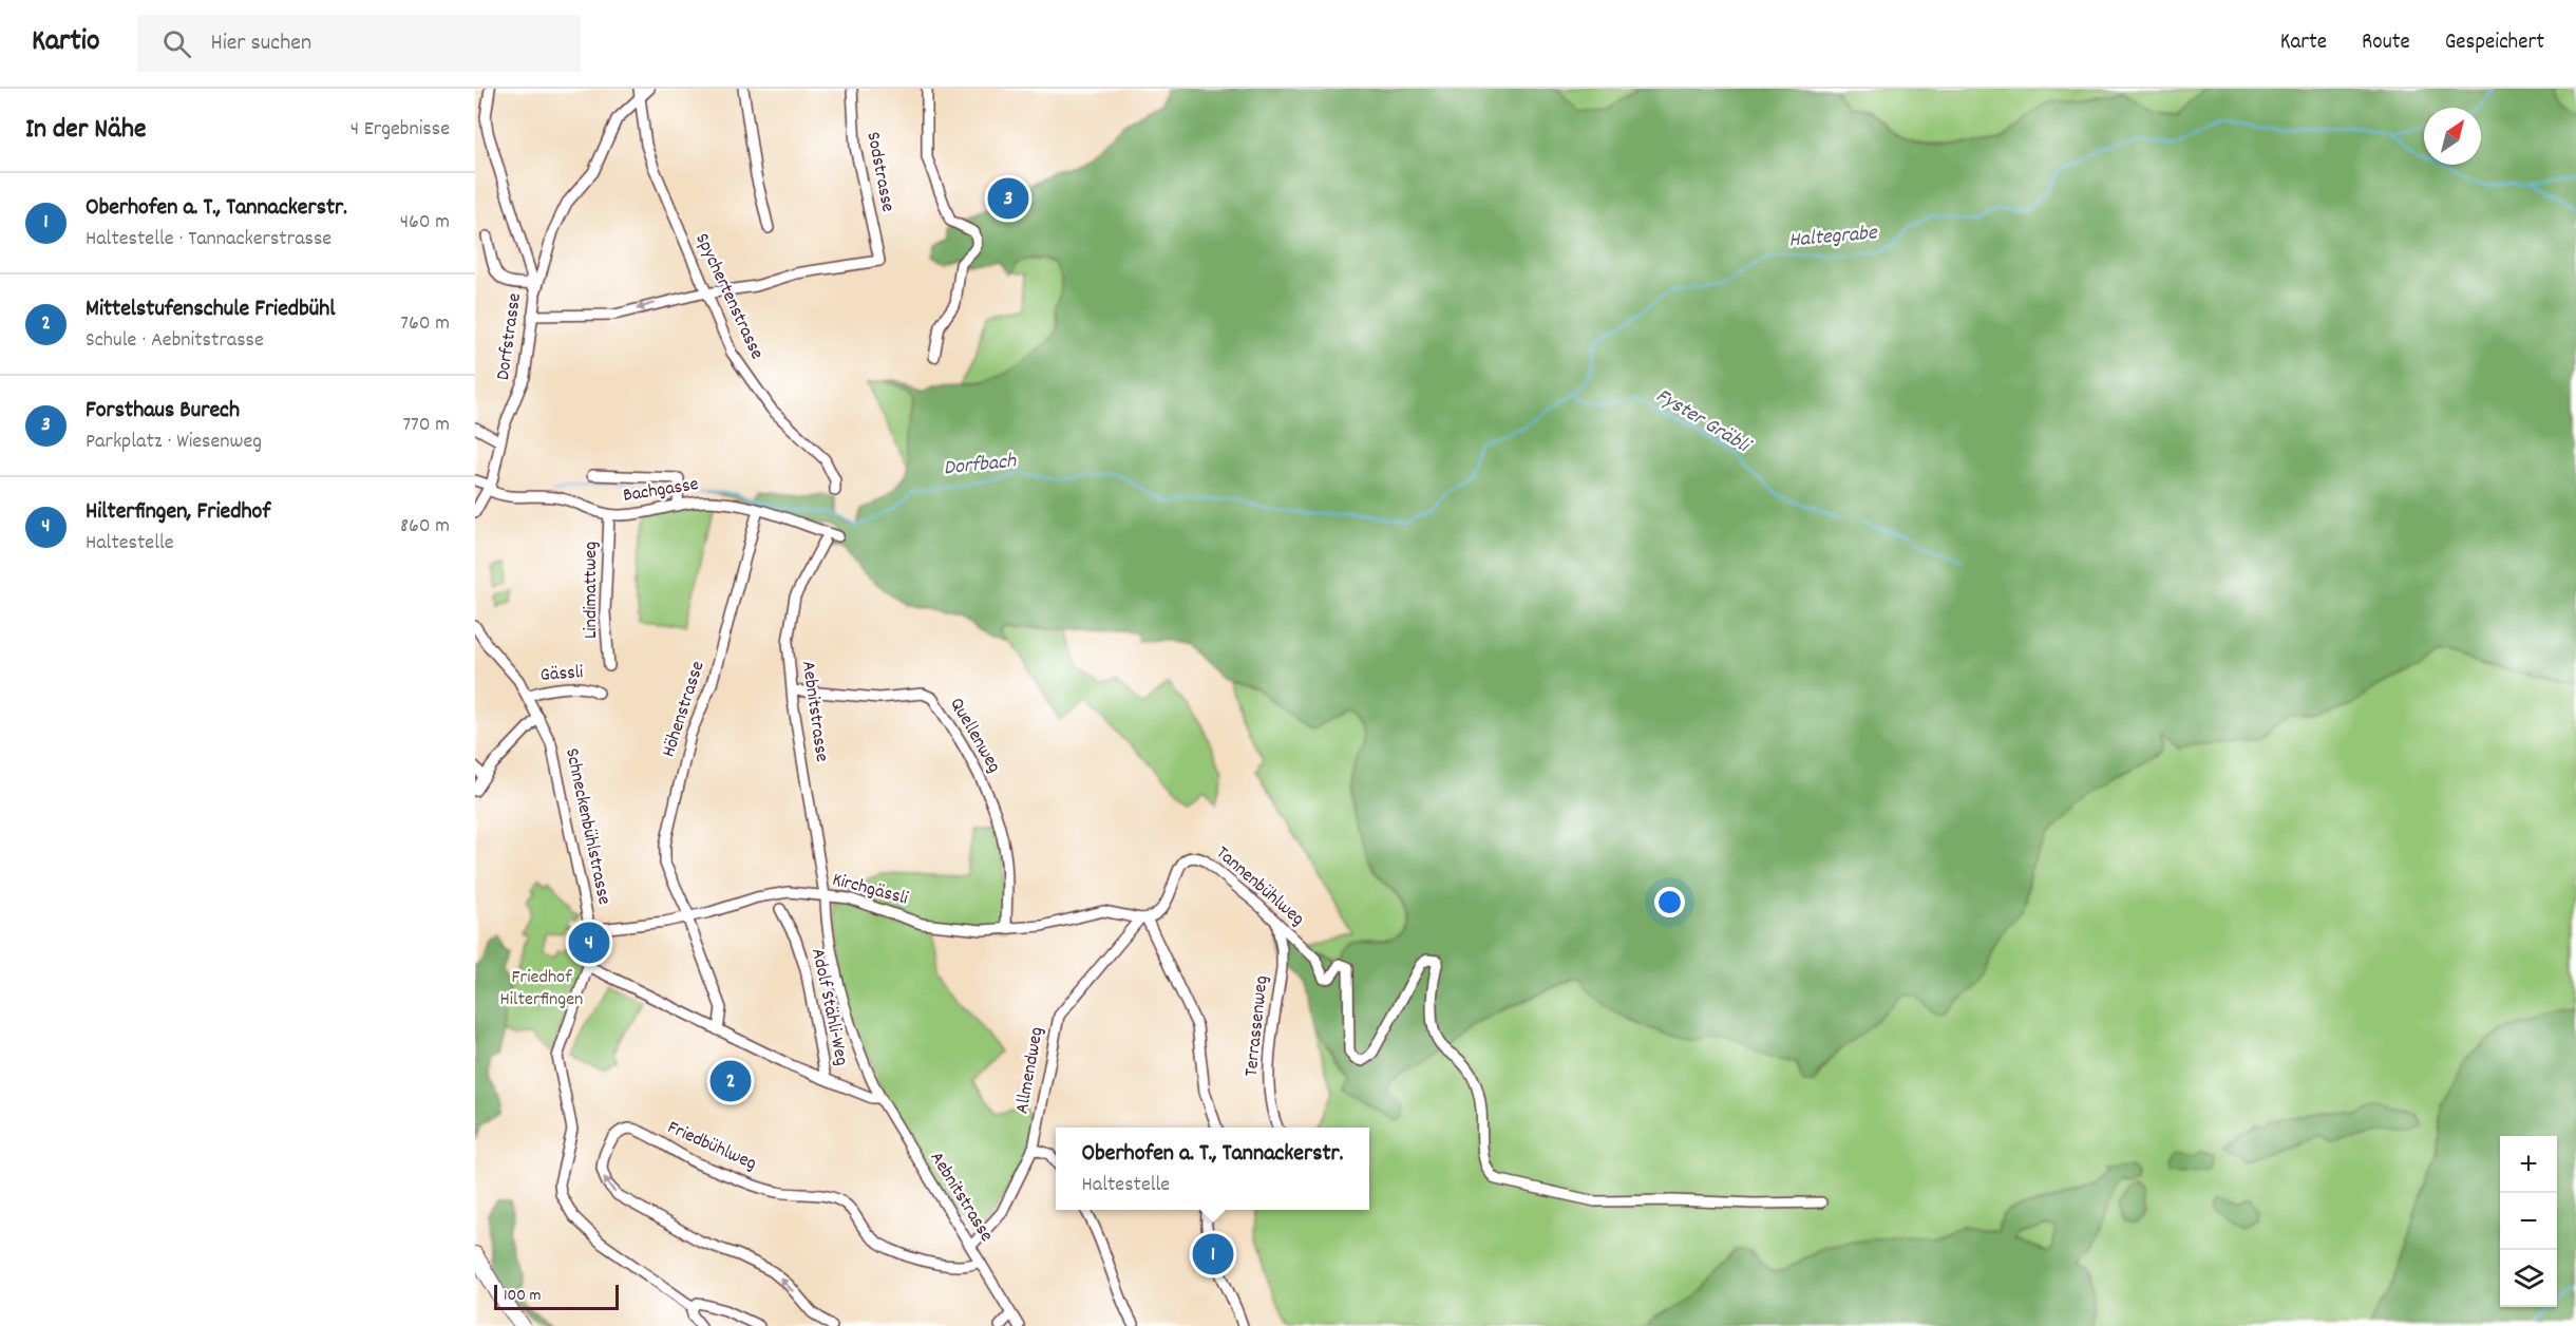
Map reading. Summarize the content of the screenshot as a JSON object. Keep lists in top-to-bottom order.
{
  "streets": {
    "street": [
      "Sodstrasse",
      "Spychertenstrasse",
      "Dorfstrasse",
      "Bachgasse",
      "Lindimattweg",
      "Gässli",
      "Höhenstrasse",
      "Aebnitstrasse",
      "Quellenweg",
      "Schneckenbühlstrasse",
      "Tannenbühlweg",
      "Kirchgässli",
      "Adolf Stähli-Weg",
      "Terrassenweg",
      "Allmendweg",
      "Friedbühlweg"
    ]
  },
  "crossings": [
    ["Sodstrasse", "Spychertenstrasse"],
    ["Dorfstrasse", "Bachgasse"],
    ["Bachgasse", "Lindimattweg"],
    ["Bachgasse", "Höhenstrasse"],
    ["Höhenstrasse", "Kirchgässli"],
    ["Aebnitstrasse", "Quellenweg"],
    ["Aebnitstrasse", "Kirchgässli"],
    ["Aebnitstrasse", "Allmendweg"],
    ["Aebnitstrasse", "Friedbühlweg"],
    ["Quellenweg", "Kirchgässli"],
    ["Schneckenbühlstrasse", "Kirchgässli"],
    ["Tannenbühlweg", "Kirchgässli"],
    ["Tannenbühlweg", "Terrassenweg"],
    ["Tannenbühlweg", "Allmendweg"],
    ["Kirchgässli", "Allmendweg"]
  ],
  "water": ["Haltegrabe", "Fyster Gräbli", "Dorfbach"],
  "parks": ["Friedhof Hilterfingen"],
  "scale_bar": "100 m",
  "north": "top right",
  "page": {
    "header": "Kartio",
    "search": "Hier suchen",
    "nav": ["Karte", "Route", "Gespeichert"],
    "heading": ["In der Nähe", "4 Ergebnisse"],
    "list": [
      {
        "mark": "1",
        "name": "Oberhofen a. T., Tannackerstr.",
        "note": "Haltestelle · Tannackerstrasse",
        "value": "460 m"
      },
      {
        "mark": "2",
        "name": "Mittelstufenschule Friedbühl",
        "note": "Schule · Aebnitstrasse",
        "value": "760 m"
      },
      {
        "mark": "3",
        "name": "Forsthaus Burech",
        "note": "Parkplatz · Wiesenweg",
        "value": "770 m"
      },
      {
        "mark": "4",
        "name": "Hilterfingen, Friedhof",
        "note": "Haltestelle",
        "value": "860 m"
      }
    ],
    "pins": [
      "3",
      "4",
      "2",
      "1"
    ],
    "popup": ["Oberhofen a. T., Tannackerstr.", "Haltestelle"],
    "map_buttons": ["+", "−"],
    "scale": "100 m"
  }
}
